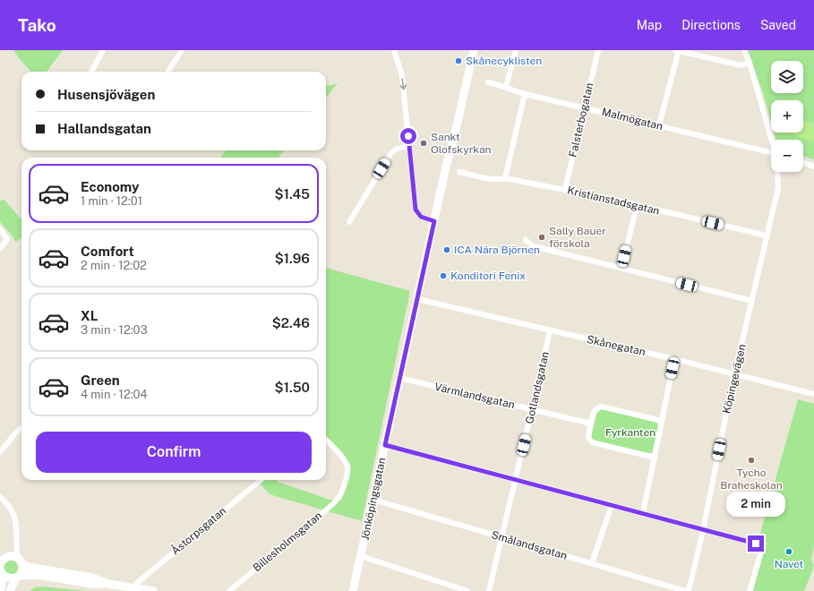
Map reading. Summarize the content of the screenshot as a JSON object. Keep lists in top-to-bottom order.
{
  "streets": {
    "street": [
      "Malmögatan",
      "Falsterbogatan",
      "Kristianstadsgatan",
      "Skånegatan",
      "Köpingevägen",
      "Gotlandsgatan",
      "Värmlandsgatan",
      "Jönköpingsgatan",
      "Åstorpsgatan",
      "Billesholmsgatan",
      "Smålandsgatan"
    ]
  },
  "crossings": [
    ["Malmögatan", "Falsterbogatan"],
    ["Falsterbogatan", "Kristianstadsgatan"],
    ["Kristianstadsgatan", "Köpingevägen"],
    ["Skånegatan", "Köpingevägen"],
    ["Skånegatan", "Gotlandsgatan"],
    ["Skånegatan", "Jönköpingsgatan"],
    ["Köpingevägen", "Smålandsgatan"],
    ["Gotlandsgatan", "Värmlandsgatan"],
    ["Gotlandsgatan", "Smålandsgatan"],
    ["Värmlandsgatan", "Jönköpingsgatan"],
    ["Jönköpingsgatan", "Smålandsgatan"]
  ],
  "parks": ["Fyrkanten"],
  "places": [
    "Skånecyklisten",
    "Sankt Olofskyrkan",
    "Sally Bauer förskola",
    "ICA Nära Björnen",
    "Konditori Fenix",
    "Tycho Braheskolan",
    "Navet"
  ],
  "page": {
    "header": "Tako",
    "nav": ["Map", "Directions", "Saved"],
    "map_buttons": ["+", "−"],
    "banner": ["Husensjövägen", "Hallandsgatan"],
    "list": [
      {
        "name": "Economy",
        "note": "1 min · 12:01",
        "value": "$1.45"
      },
      {
        "name": "Comfort",
        "note": "2 min · 12:02",
        "value": "$1.96"
      },
      {
        "name": "XL",
        "note": "3 min · 12:03",
        "value": "$2.46"
      },
      {
        "name": "Green",
        "note": "4 min · 12:04",
        "value": "$1.50"
      }
    ],
    "buttons": "Confirm",
    "bubble": "2 min"
  }
}
